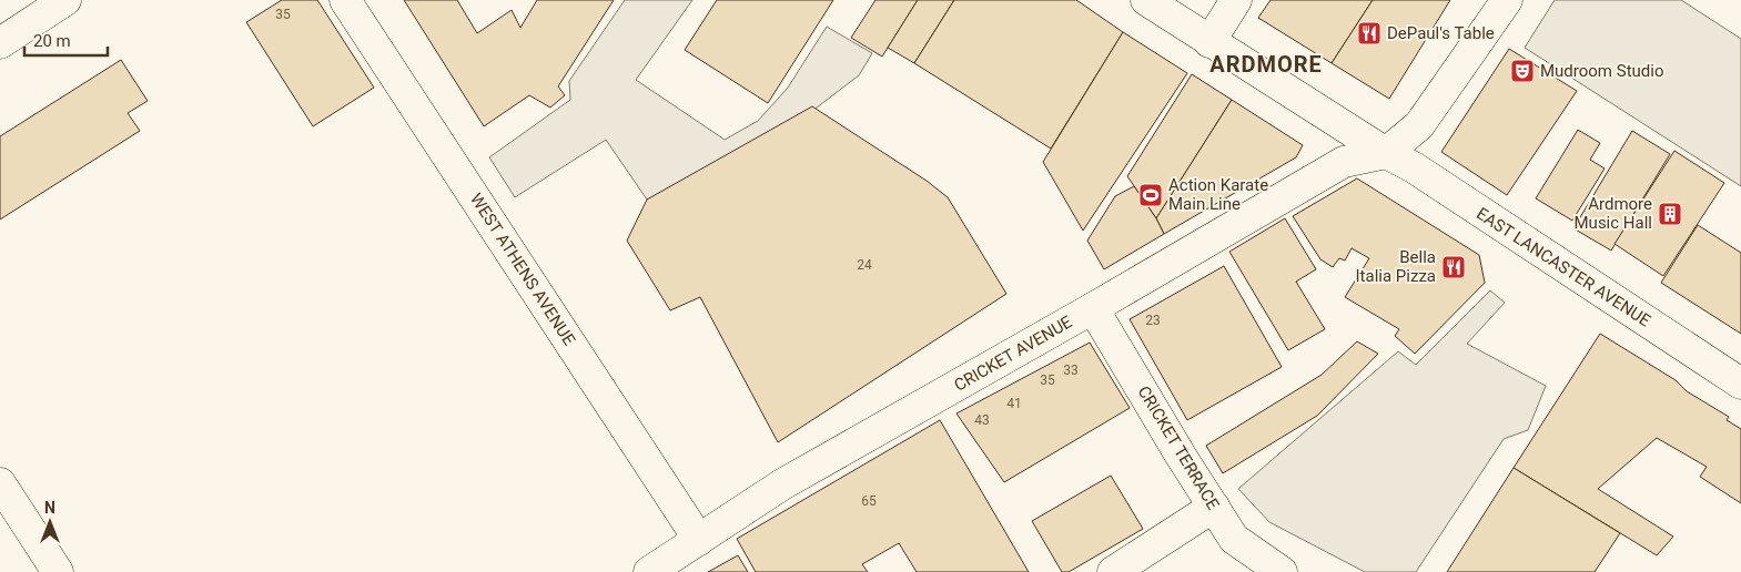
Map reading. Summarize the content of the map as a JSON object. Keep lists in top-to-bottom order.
{
  "streets": {
    "main road": [
      "EAST LANCASTER AVENUE",
      "WEST ATHENS AVENUE",
      "CRICKET AVENUE",
      "CRICKET TERRACE"
    ]
  },
  "crossings": [
    ["EAST LANCASTER AVENUE", "CRICKET AVENUE"],
    ["WEST ATHENS AVENUE", "CRICKET AVENUE"],
    ["CRICKET AVENUE", "CRICKET TERRACE"]
  ],
  "districts": ["ARDMORE"],
  "places": {
    "restaurant": ["DePaul's Table", "Bella Italia Pizza"],
    "theatre": ["Mudroom Studio"],
    "sports": ["Action Karate Main Line"],
    "building": ["Ardmore Music Hall"]
  },
  "house_numbers": [
    "35",
    "24",
    "23",
    "33",
    "35",
    "41",
    "43",
    "65"
  ],
  "scale_bar": "20 m",
  "north": "top"
}
